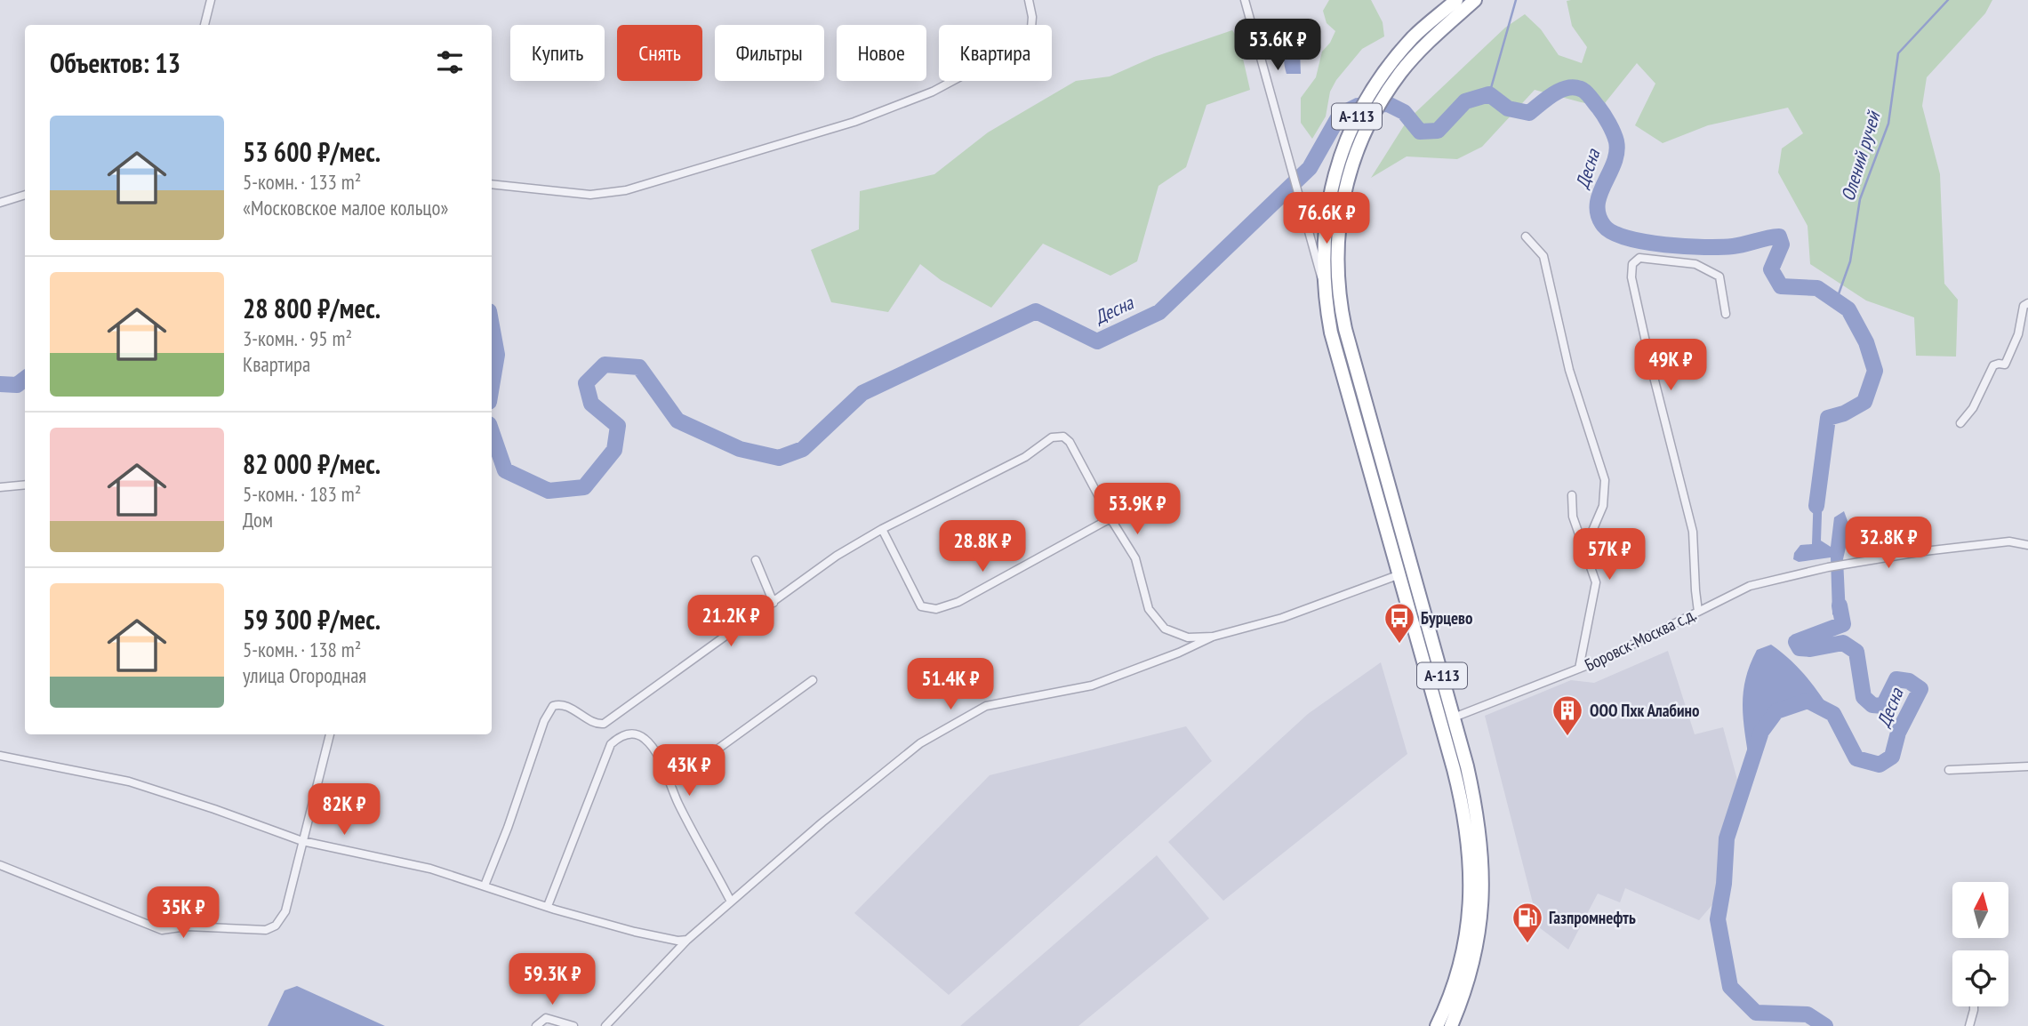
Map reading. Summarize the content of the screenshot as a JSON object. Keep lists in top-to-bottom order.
{
  "streets": {
    "highway": ["А-113"],
    "street": ["Боровск-Москва с.д."]
  },
  "crossings": [
    ["А-113", "Боровск-Москва с.д."]
  ],
  "water": ["Олений ручей", "Десна"],
  "places": {
    "bus stop": ["Бурцево"],
    "building": ["ООО Пхк Алабино"],
    "fuel station": ["Газпромнефть"]
  },
  "north": "top",
  "page": {
    "price": [
      "53.6K ₽",
      "76.6K ₽",
      "49K ₽",
      "53.9K ₽",
      "32.8K ₽",
      "28.8K ₽",
      "57K ₽",
      "21.2K ₽",
      "51.4K ₽",
      "43K ₽",
      "82K ₽",
      "35K ₽",
      "59.3K ₽"
    ],
    "chip": [
      "Купить",
      "Снять",
      "Фильтры",
      "Новое",
      "Квартира"
    ],
    "heading": "Объектов: 13",
    "list": [
      {
        "name": "53 600 ₽/мес.",
        "note": "5-комн. · 133 m² · «Московское малое кольцо»"
      },
      {
        "name": "28 800 ₽/мес.",
        "note": "3-комн. · 95 m² · Квартира"
      },
      {
        "name": "82 000 ₽/мес.",
        "note": "5-комн. · 183 m² · Дом"
      },
      {
        "name": "59 300 ₽/мес.",
        "note": "5-комн. · 138 m² · улица Огородная"
      }
    ]
  }
}
